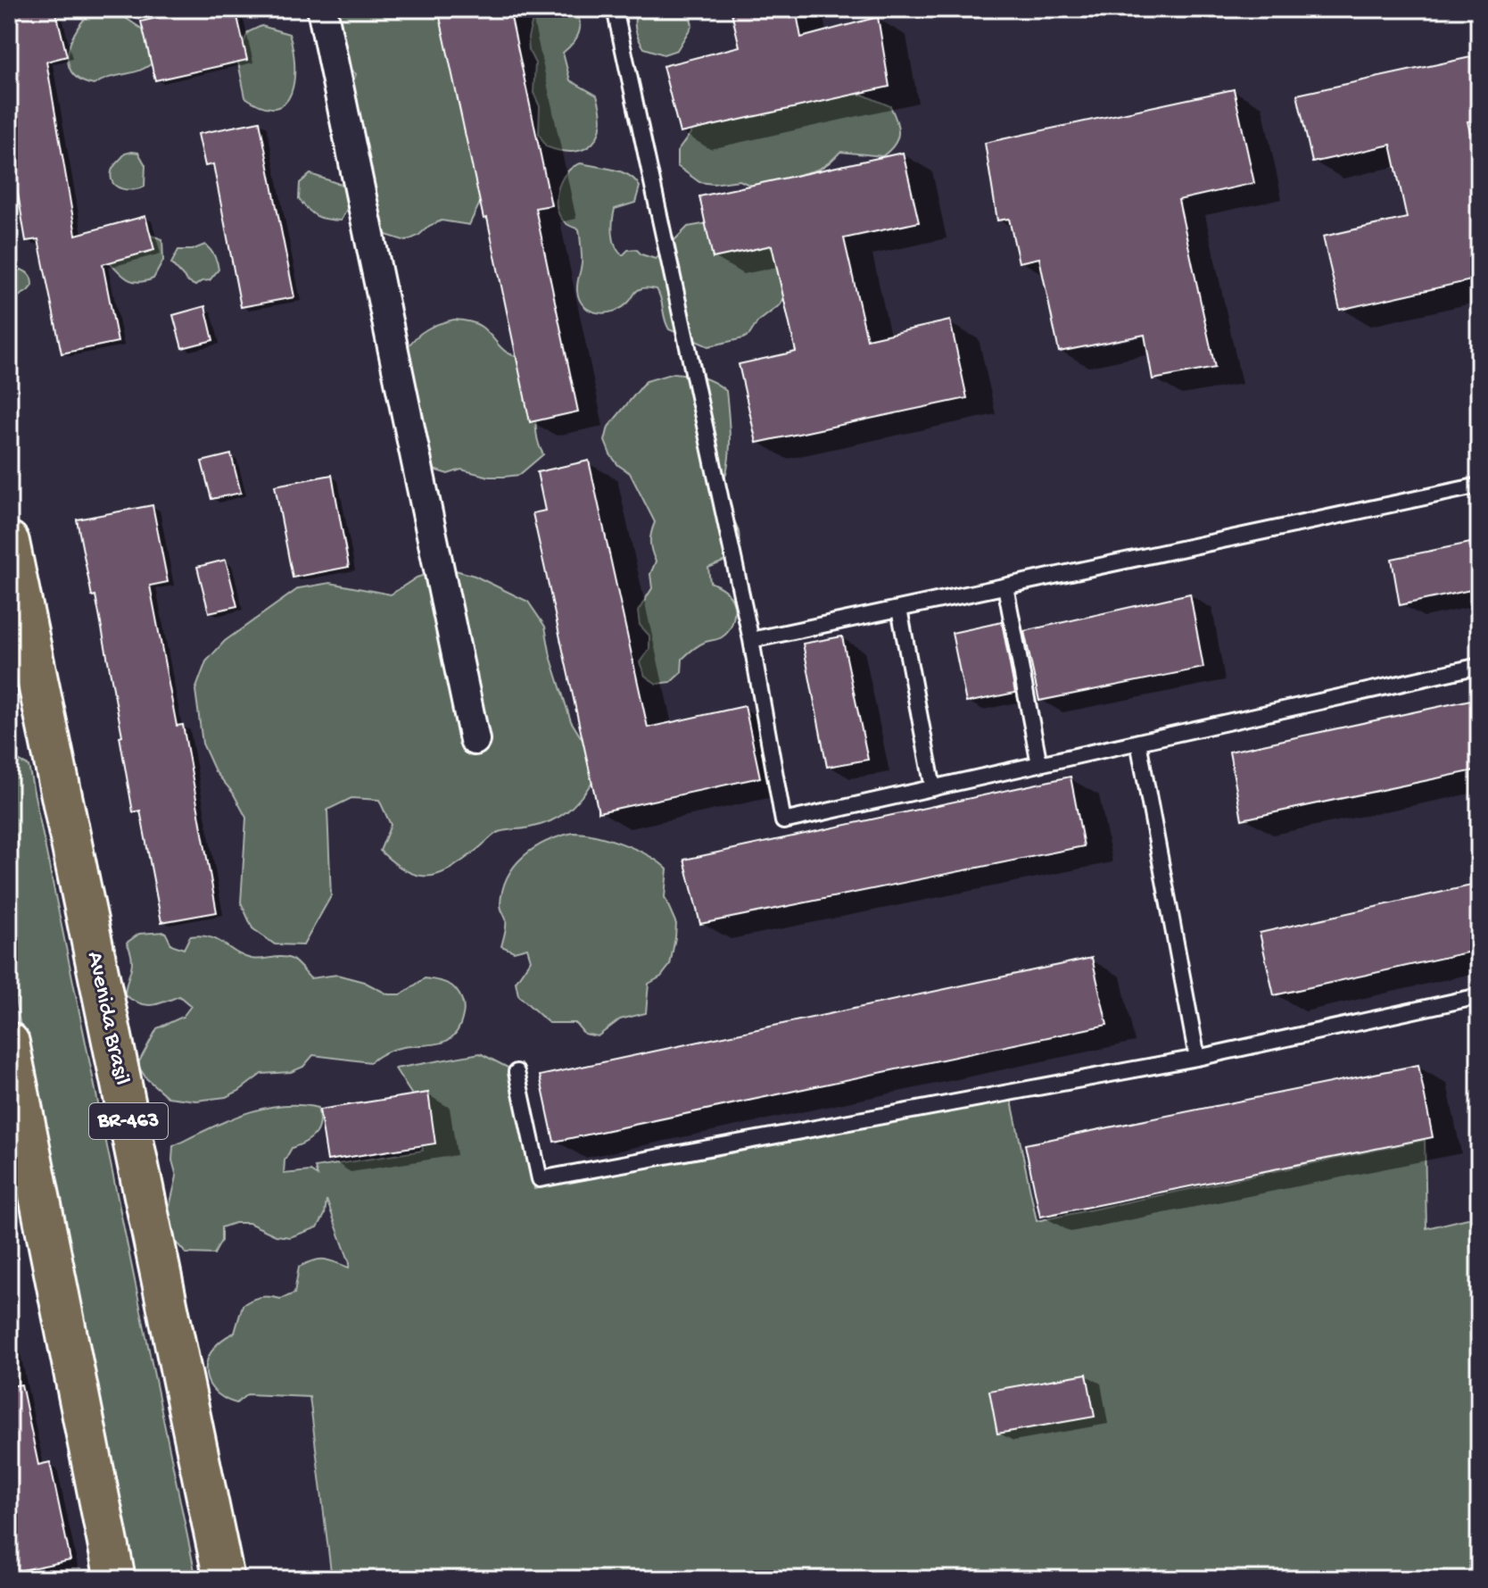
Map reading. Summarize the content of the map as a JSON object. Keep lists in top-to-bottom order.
{
  "streets": {
    "main road": ["Avenida Brasil", "BR-463"]
  }
}
